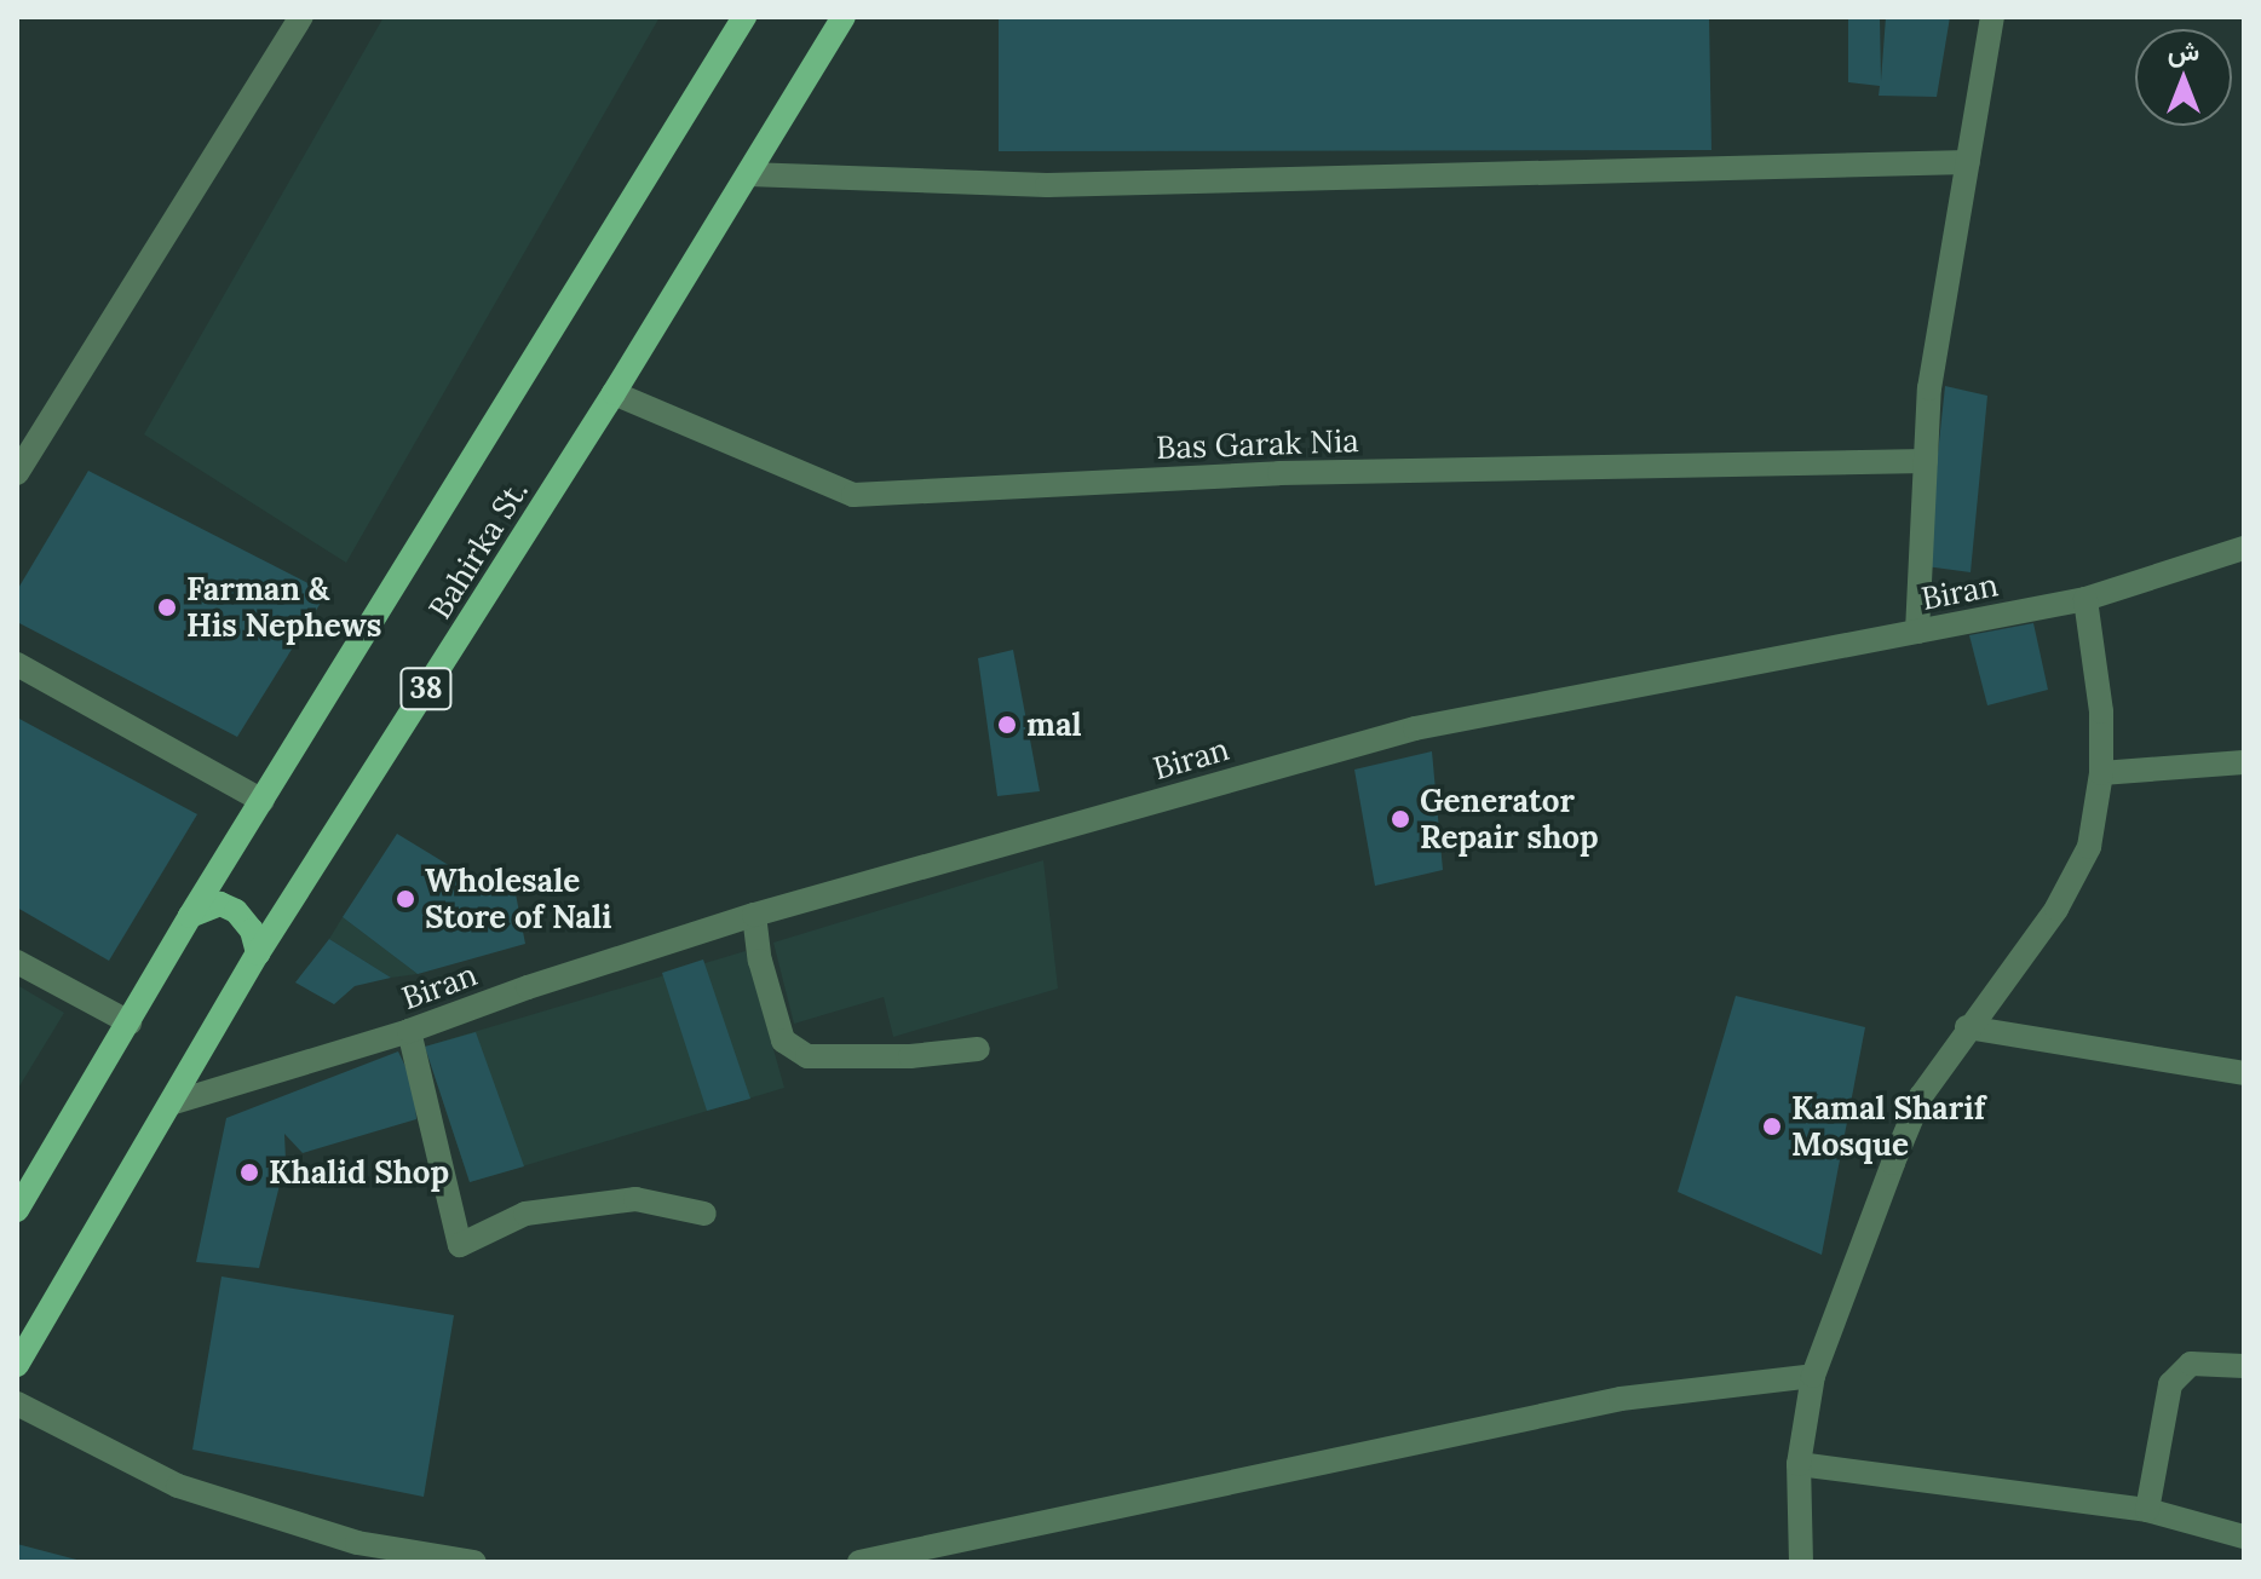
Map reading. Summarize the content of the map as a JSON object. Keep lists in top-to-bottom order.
{
  "streets": {
    "main road": ["Bahirka St.", "38"],
    "street": ["Bas Garak Nia", "Biran"]
  },
  "crossings": [
    ["Bas Garak Nia", "Bahirka St."],
    ["Bahirka St.", "Biran"]
  ],
  "places": [
    "Farman & His Nephews",
    "mal",
    "Generator Repair shop",
    "Wholesale Store of Nali",
    "Kamal Sharif Mosque",
    "Khalid Shop"
  ],
  "north": "top"
}
